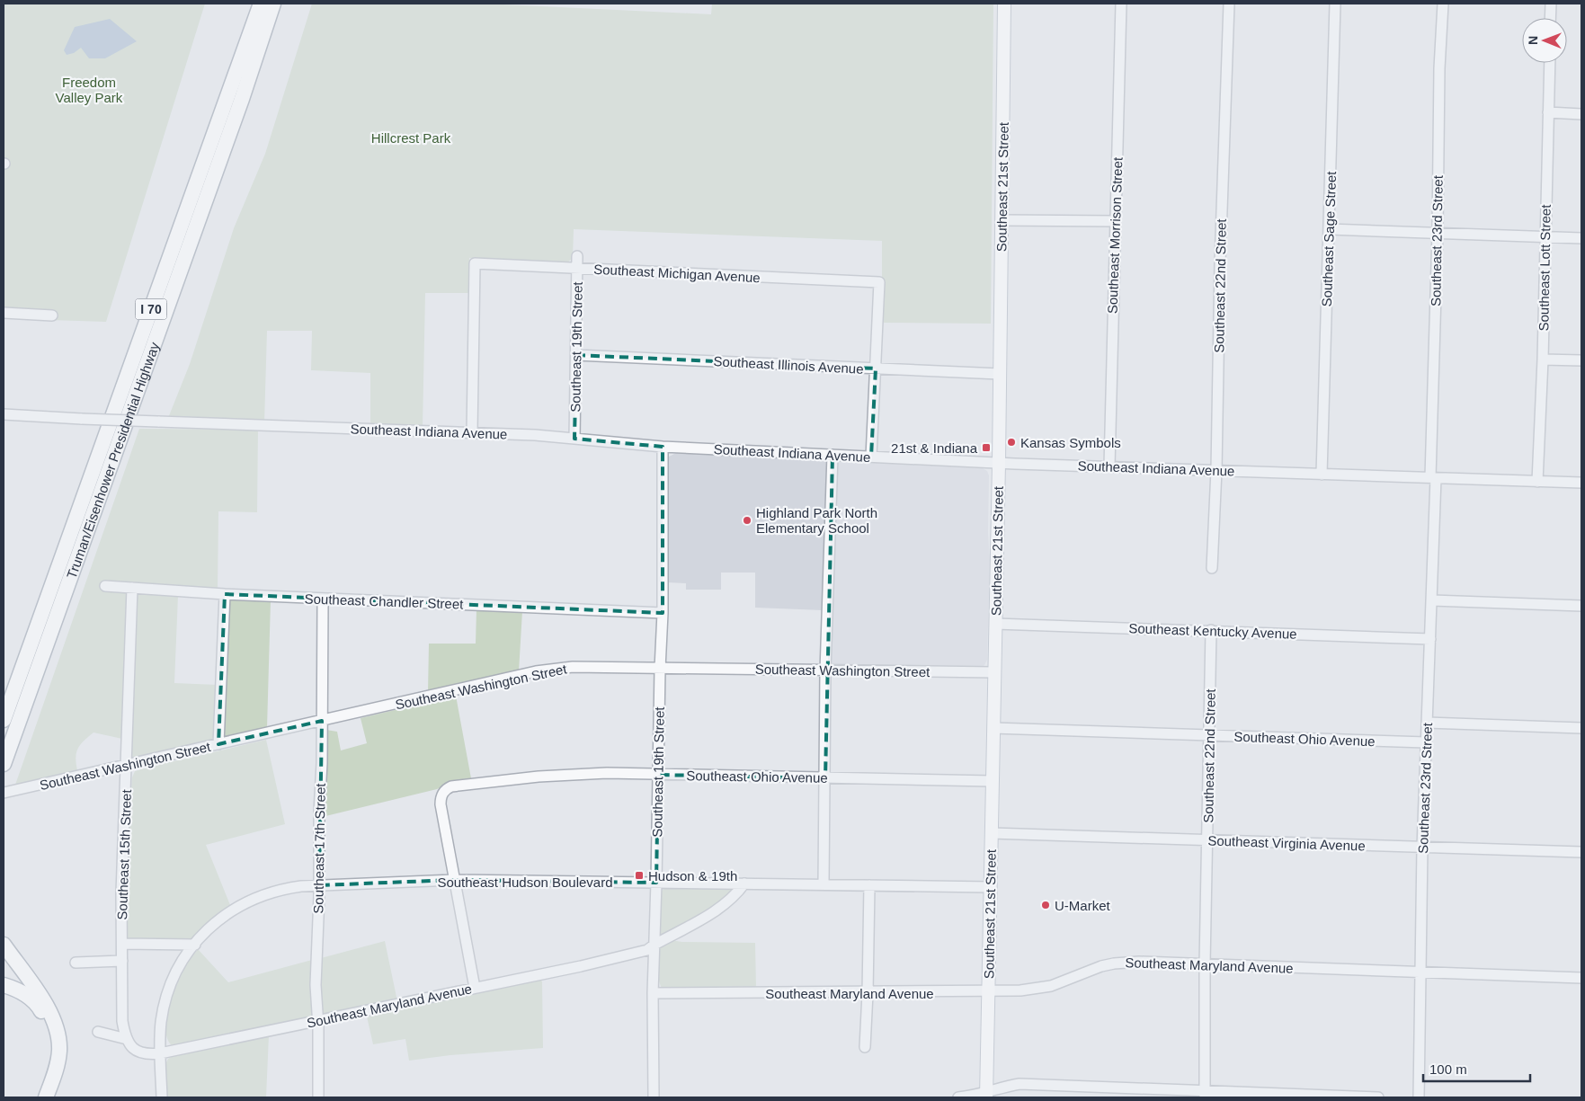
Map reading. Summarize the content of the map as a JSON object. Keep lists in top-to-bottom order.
{
  "streets": {
    "highway": ["I 70", "Truman/Eisenhower Presidential Highway"],
    "main road": ["Southeast 21st Street"],
    "street": [
      "Southeast Morrison Street",
      "Southeast Sage Street",
      "Southeast 23rd Street",
      "Southeast Lott Street",
      "Southeast Michigan Avenue",
      "Southeast 22nd Street",
      "Southeast 19th Street",
      "Southeast Illinois Avenue",
      "Southeast Indiana Avenue",
      "Southeast Chandler Street",
      "Southeast Kentucky Avenue",
      "Southeast Washington Street",
      "Southeast Ohio Avenue",
      "Southeast Virginia Avenue",
      "Southeast 17th Street",
      "Southeast 15th Street",
      "Southeast Hudson Boulevard",
      "Southeast Maryland Avenue"
    ]
  },
  "crossings": [
    ["Southeast 21st Street", "Southeast Illinois Avenue"],
    ["Southeast 21st Street", "Southeast Indiana Avenue"],
    ["Southeast 21st Street", "Southeast Kentucky Avenue"],
    ["Southeast 21st Street", "Southeast Washington Street"],
    ["Southeast 21st Street", "Southeast Ohio Avenue"],
    ["Southeast 21st Street", "Southeast Virginia Avenue"],
    ["Southeast 21st Street", "Southeast Hudson Boulevard"],
    ["Southeast 21st Street", "Southeast Maryland Avenue"],
    ["Southeast Morrison Street", "Southeast Indiana Avenue"],
    ["Southeast Sage Street", "Southeast Indiana Avenue"],
    ["Southeast 23rd Street", "Southeast Indiana Avenue"],
    ["Southeast 23rd Street", "Southeast Kentucky Avenue"],
    ["Southeast 23rd Street", "Southeast Ohio Avenue"],
    ["Southeast 23rd Street", "Southeast Virginia Avenue"],
    ["Southeast 23rd Street", "Southeast Maryland Avenue"],
    ["Southeast Lott Street", "Southeast Indiana Avenue"],
    ["Southeast Michigan Avenue", "Southeast 19th Street"],
    ["Southeast Michigan Avenue", "Southeast Illinois Avenue"],
    ["Southeast Michigan Avenue", "Southeast Indiana Avenue"],
    ["Southeast 22nd Street", "Southeast Indiana Avenue"],
    ["Southeast 22nd Street", "Southeast Kentucky Avenue"],
    ["Southeast 22nd Street", "Southeast Ohio Avenue"],
    ["Southeast 22nd Street", "Southeast Virginia Avenue"],
    ["Southeast 22nd Street", "Southeast Maryland Avenue"],
    ["Southeast 19th Street", "Southeast Illinois Avenue"],
    ["Southeast 19th Street", "Southeast Indiana Avenue"],
    ["Southeast 19th Street", "Southeast Chandler Street"],
    ["Southeast 19th Street", "Southeast Washington Street"],
    ["Southeast 19th Street", "Southeast Ohio Avenue"],
    ["Southeast 19th Street", "Southeast Hudson Boulevard"],
    ["Southeast 19th Street", "Southeast Maryland Avenue"],
    ["Southeast Chandler Street", "Southeast 17th Street"],
    ["Southeast Chandler Street", "Southeast 15th Street"],
    ["Southeast Washington Street", "Southeast 17th Street"],
    ["Southeast Washington Street", "Southeast 15th Street"],
    ["Southeast Ohio Avenue", "Southeast Hudson Boulevard"],
    ["Southeast 17th Street", "Southeast Hudson Boulevard"],
    ["Southeast 17th Street", "Southeast Maryland Avenue"],
    ["Southeast 15th Street", "Southeast Maryland Avenue"],
    ["Southeast Hudson Boulevard", "Southeast Maryland Avenue"]
  ],
  "parks": ["Freedom Valley Park", "Hillcrest Park"],
  "places": {
    "other": ["Kansas Symbols", "Highland Park North Elementary School", "U-Market"],
    "transit": ["21st & Indiana", "Hudson & 19th"]
  },
  "scale_bar": "100 m",
  "north": "left"
}
